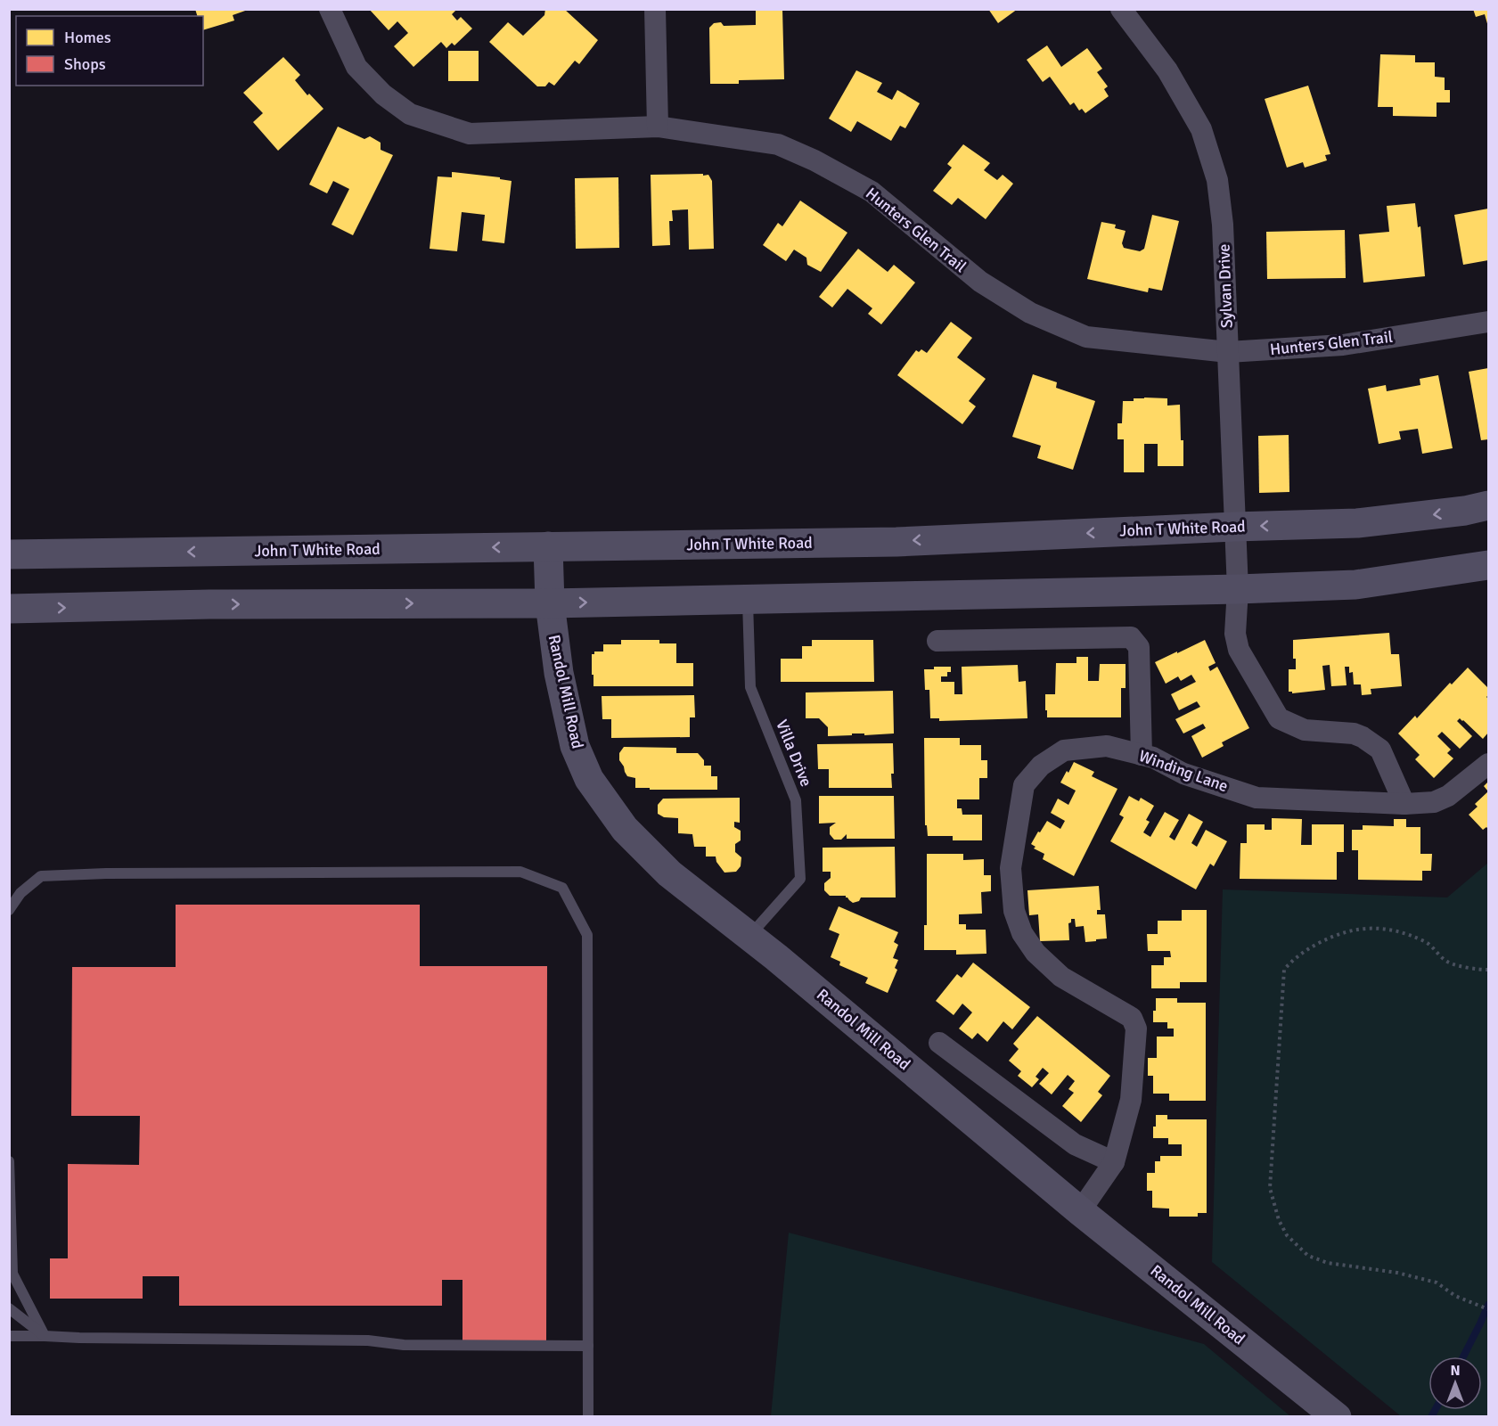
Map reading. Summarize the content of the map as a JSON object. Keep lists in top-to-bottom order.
{
  "streets": {
    "street": [
      "Hunters Glen Trail",
      "Sylvan Drive",
      "John T White Road",
      "Randol Mill Road",
      "Winding Lane"
    ],
    "lane": ["Villa Drive"]
  },
  "crossings": [
    ["Hunters Glen Trail", "Sylvan Drive"],
    ["Sylvan Drive", "John T White Road"],
    ["Sylvan Drive", "Winding Lane"],
    ["John T White Road", "Randol Mill Road"],
    ["Randol Mill Road", "Villa Drive"],
    ["Randol Mill Road", "Winding Lane"]
  ],
  "legend": ["Homes", "Shops"],
  "north": "top"
}
